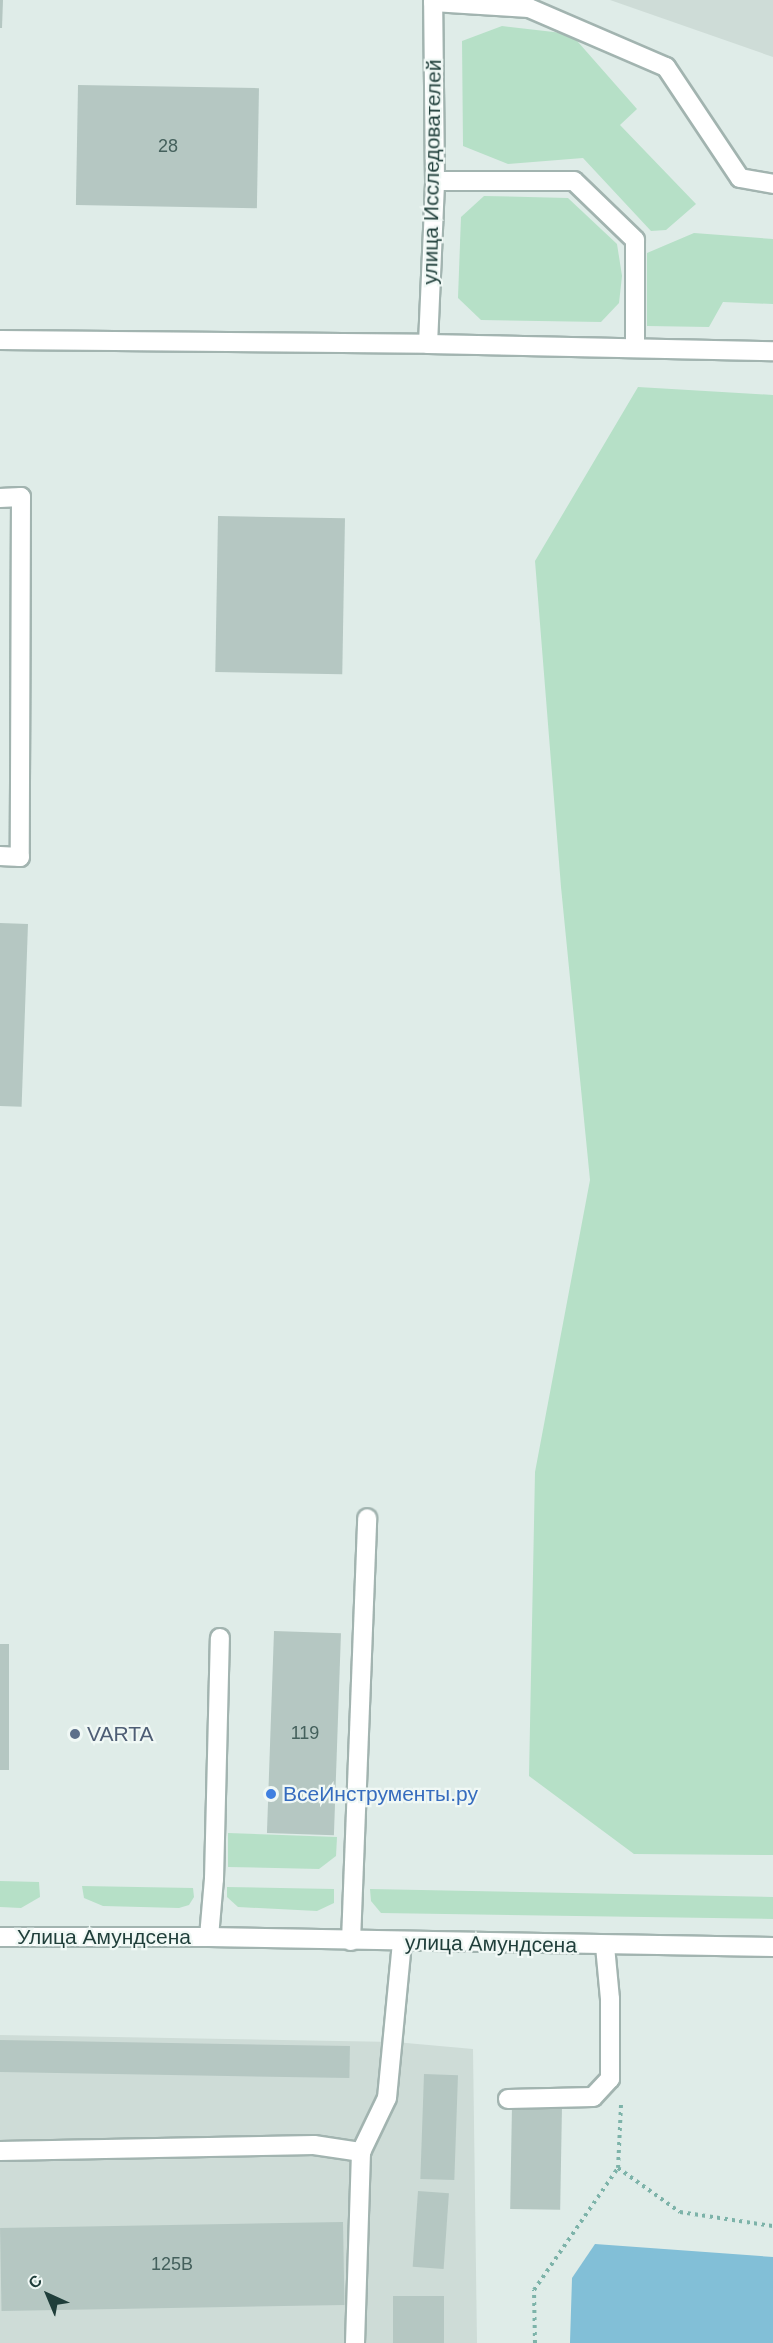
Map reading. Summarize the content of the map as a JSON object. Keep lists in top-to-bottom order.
{
  "streets": {
    "street": ["улица Исследователей", "Улица Амундсена", "улица Амундсена"]
  },
  "crossings": [
    ["Улица Амундсена", "улица Амундсена"]
  ],
  "places": ["VARTA", "ВсеИнструменты.ру"],
  "house_numbers": ["28", "119", "125В"],
  "north": "top left"
}
